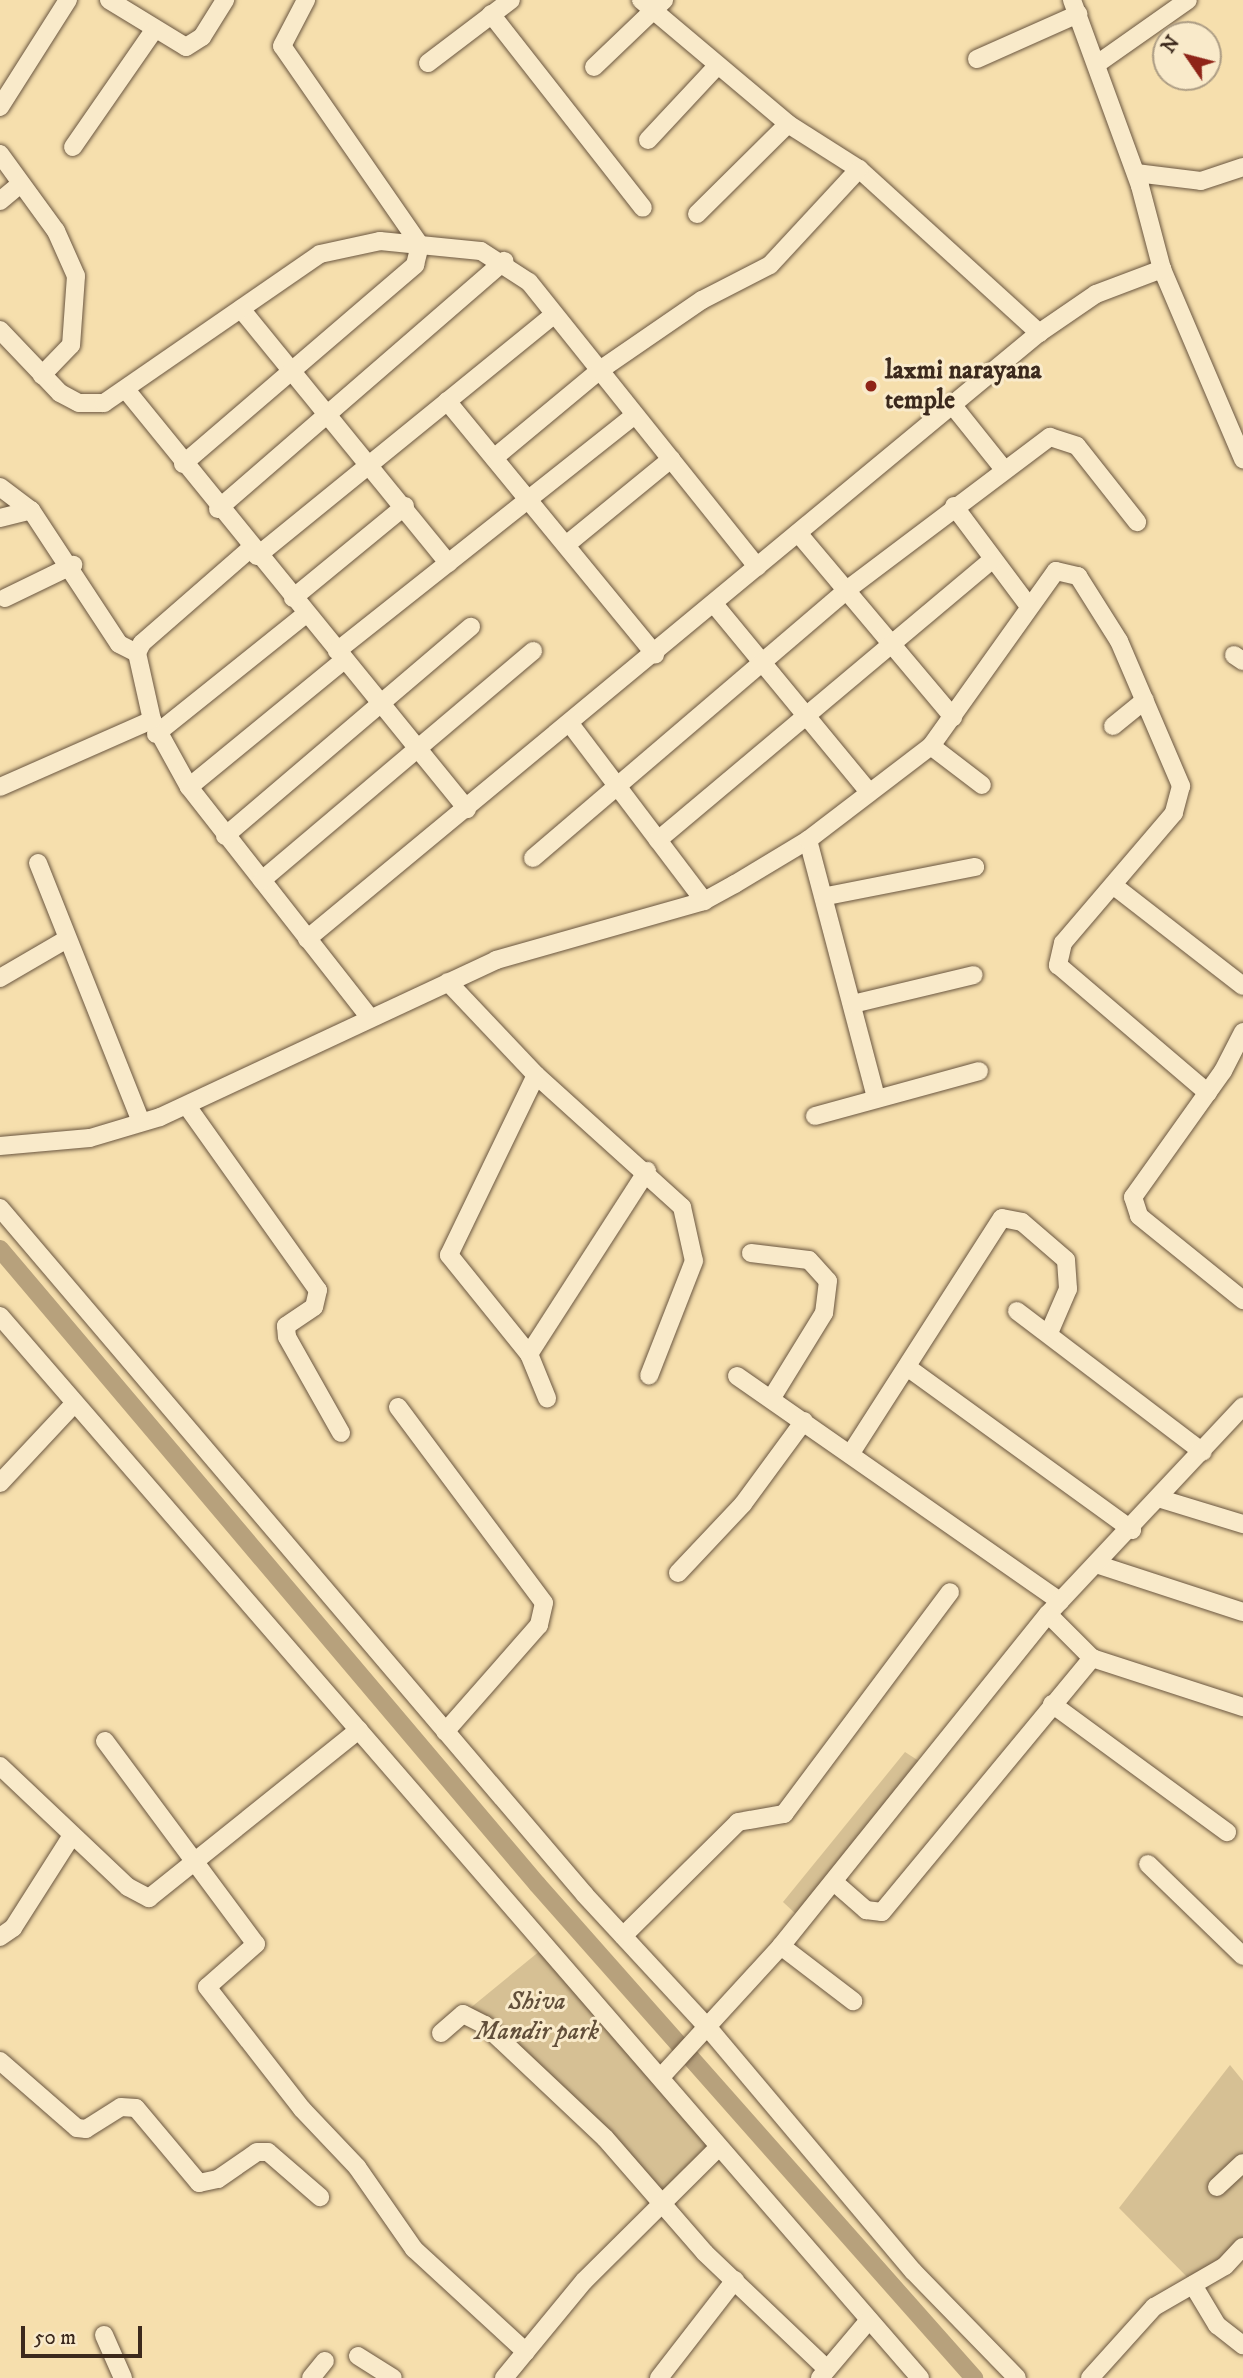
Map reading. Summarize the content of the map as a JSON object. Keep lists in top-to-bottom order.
{
  "parks": ["Shiva Mandir park"],
  "places": ["laxmi narayana temple"],
  "scale_bar": "50 m",
  "north": "top left"
}
